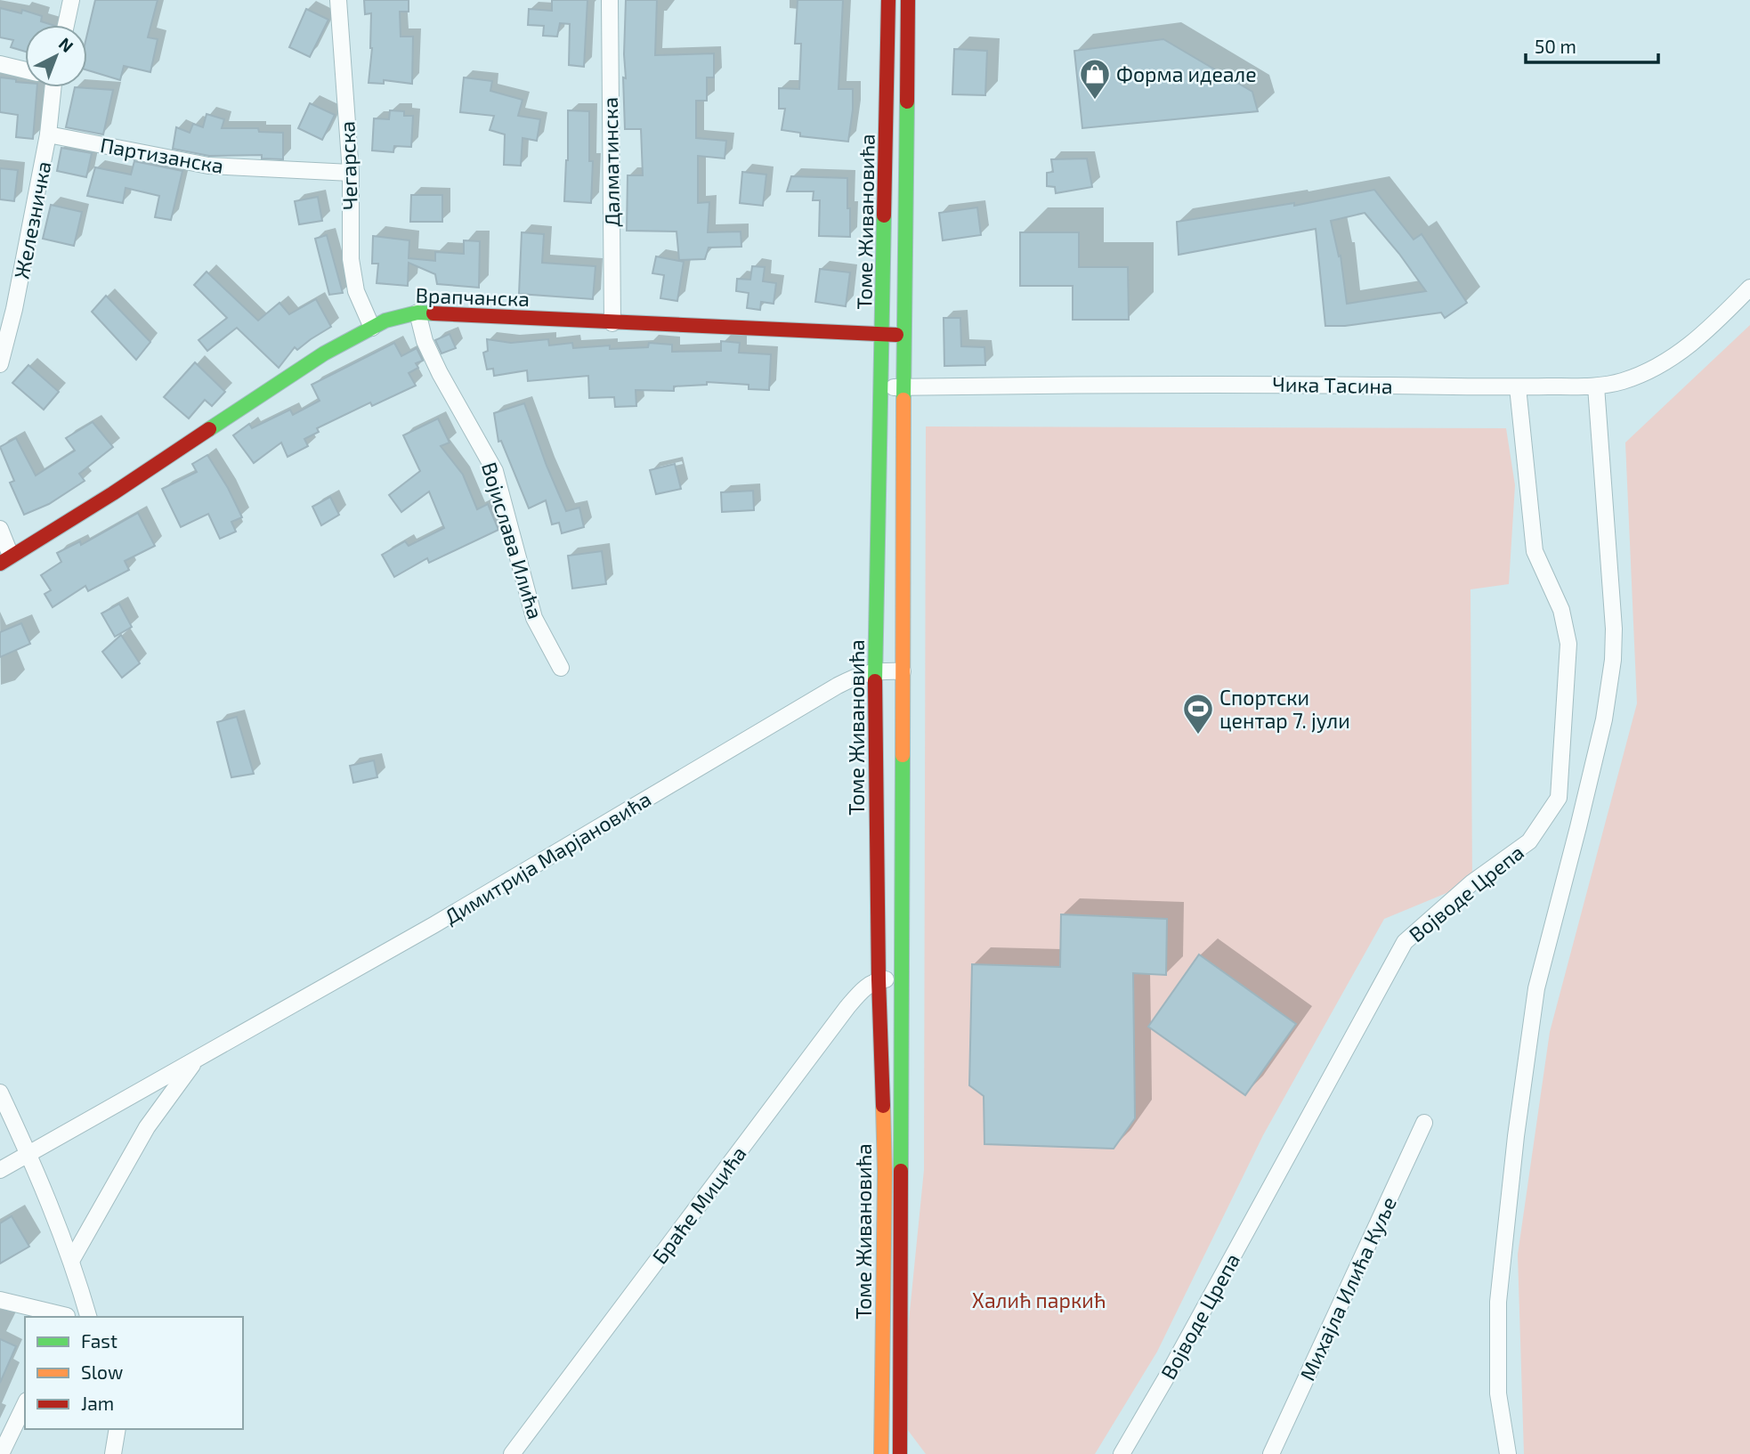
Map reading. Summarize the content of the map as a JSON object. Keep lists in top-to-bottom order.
{
  "streets": {
    "main road": ["Томе Живановића", "Врапчанска"],
    "street": [
      "Партизанска",
      "Далматинска",
      "Чегарска",
      "Железничка",
      "Чика Тасина",
      "Војислава Илића",
      "Димитрија Марјановића",
      "Војводе Црепа",
      "Браће Мицића",
      "Михајла Илића Куље"
    ]
  },
  "crossings": [
    ["Партизанска", "Чегарска"],
    ["Партизанска", "Железничка"],
    ["Далматинска", "Врапчанска"],
    ["Чегарска", "Врапчанска"],
    ["Томе Живановића", "Врапчанска"],
    ["Томе Живановића", "Чика Тасина"],
    ["Томе Живановића", "Димитрија Марјановића"],
    ["Томе Живановића", "Браће Мицића"],
    ["Врапчанска", "Војислава Илића"],
    ["Чика Тасина", "Војводе Црепа"]
  ],
  "parks": ["Халић паркић"],
  "places": {
    "shop": ["Форма идеале"],
    "sports": ["Спортски центар 7. јули"]
  },
  "legend": ["Fast", "Slow", "Jam"],
  "scale_bar": "50 m",
  "north": "top right"
}
